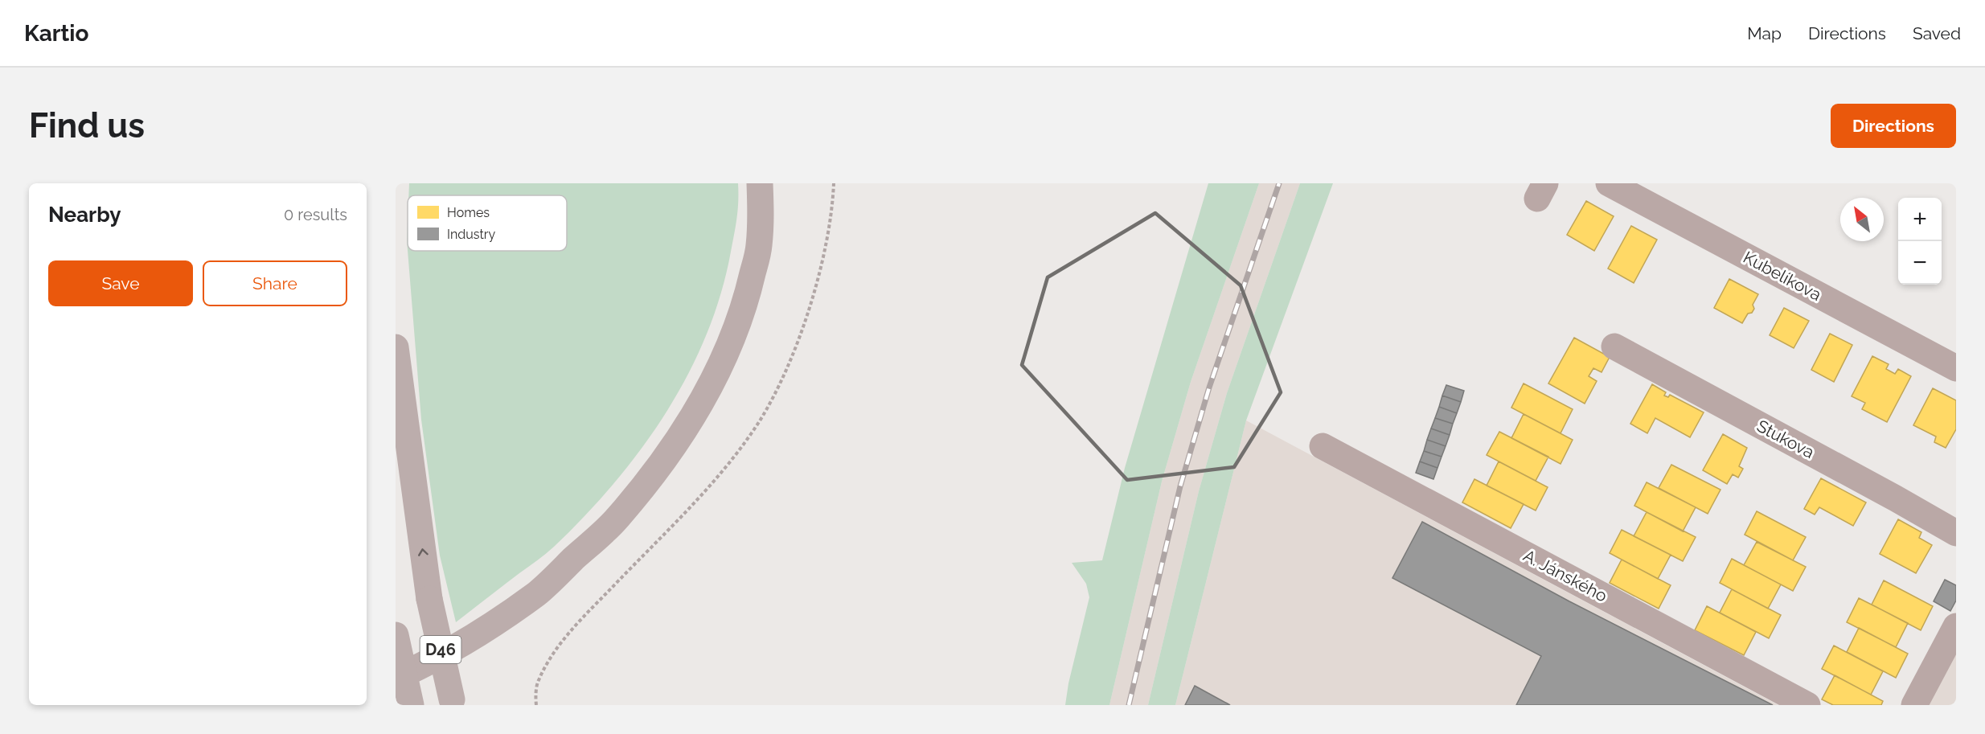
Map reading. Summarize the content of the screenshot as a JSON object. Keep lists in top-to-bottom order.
{
  "streets": {
    "highway": ["D46"],
    "street": ["Kubelíkova", "Stukova", "A. Jánského"]
  },
  "legend": ["Homes", "Industry"],
  "north": "top left",
  "page": {
    "header": "Kartio",
    "nav": ["Map", "Directions", "Saved"],
    "buttons": [
      "Directions",
      ["Save", "Share"]
    ],
    "title": "Find us",
    "heading": ["Nearby", "0 results"],
    "map_buttons": ["+", "−"]
  }
}
